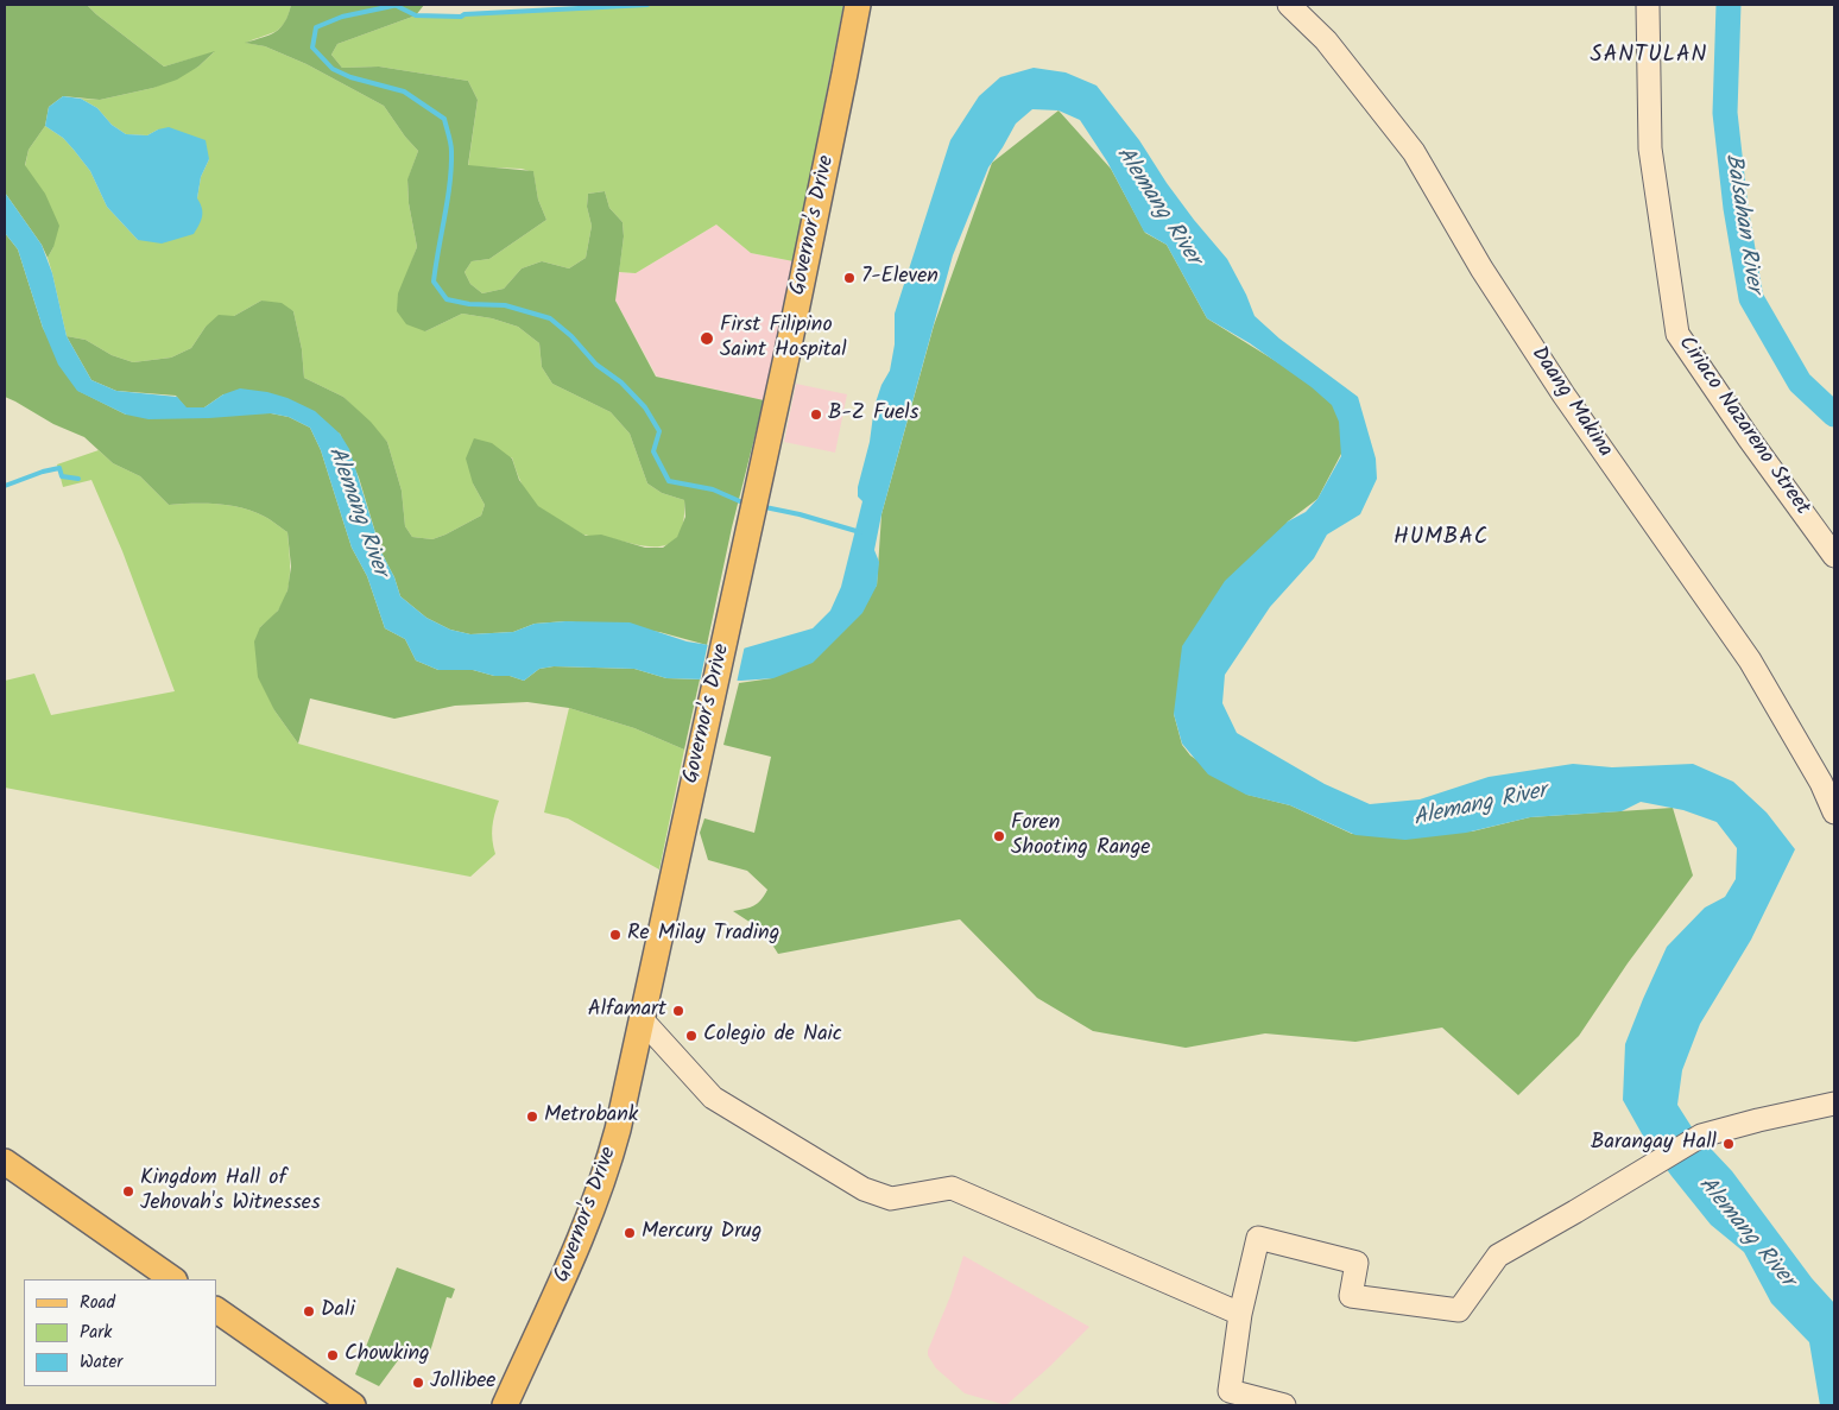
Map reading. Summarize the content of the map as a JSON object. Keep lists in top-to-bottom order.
{
  "streets": {
    "main road": ["Governor's Drive"],
    "street": ["Daang Makina", "Ciriaco Nazareno Street"]
  },
  "districts": ["SANTULAN", "HUMBAC"],
  "water": ["Alemang River", "Balsahan River"],
  "places": [
    "7-Eleven",
    "First Filipino Saint Hospital",
    "B-Z Fuels",
    "Foren Shooting Range",
    "Re Milay Trading",
    "Alfamart",
    "Colegio de Naic",
    "Metrobank",
    "Barangay Hall",
    "Kingdom Hall of Jehovah's Witnesses",
    "Mercury Drug",
    "Dali",
    "Chowking",
    "Jollibee"
  ],
  "legend": ["Road", "Park", "Water"]
}
